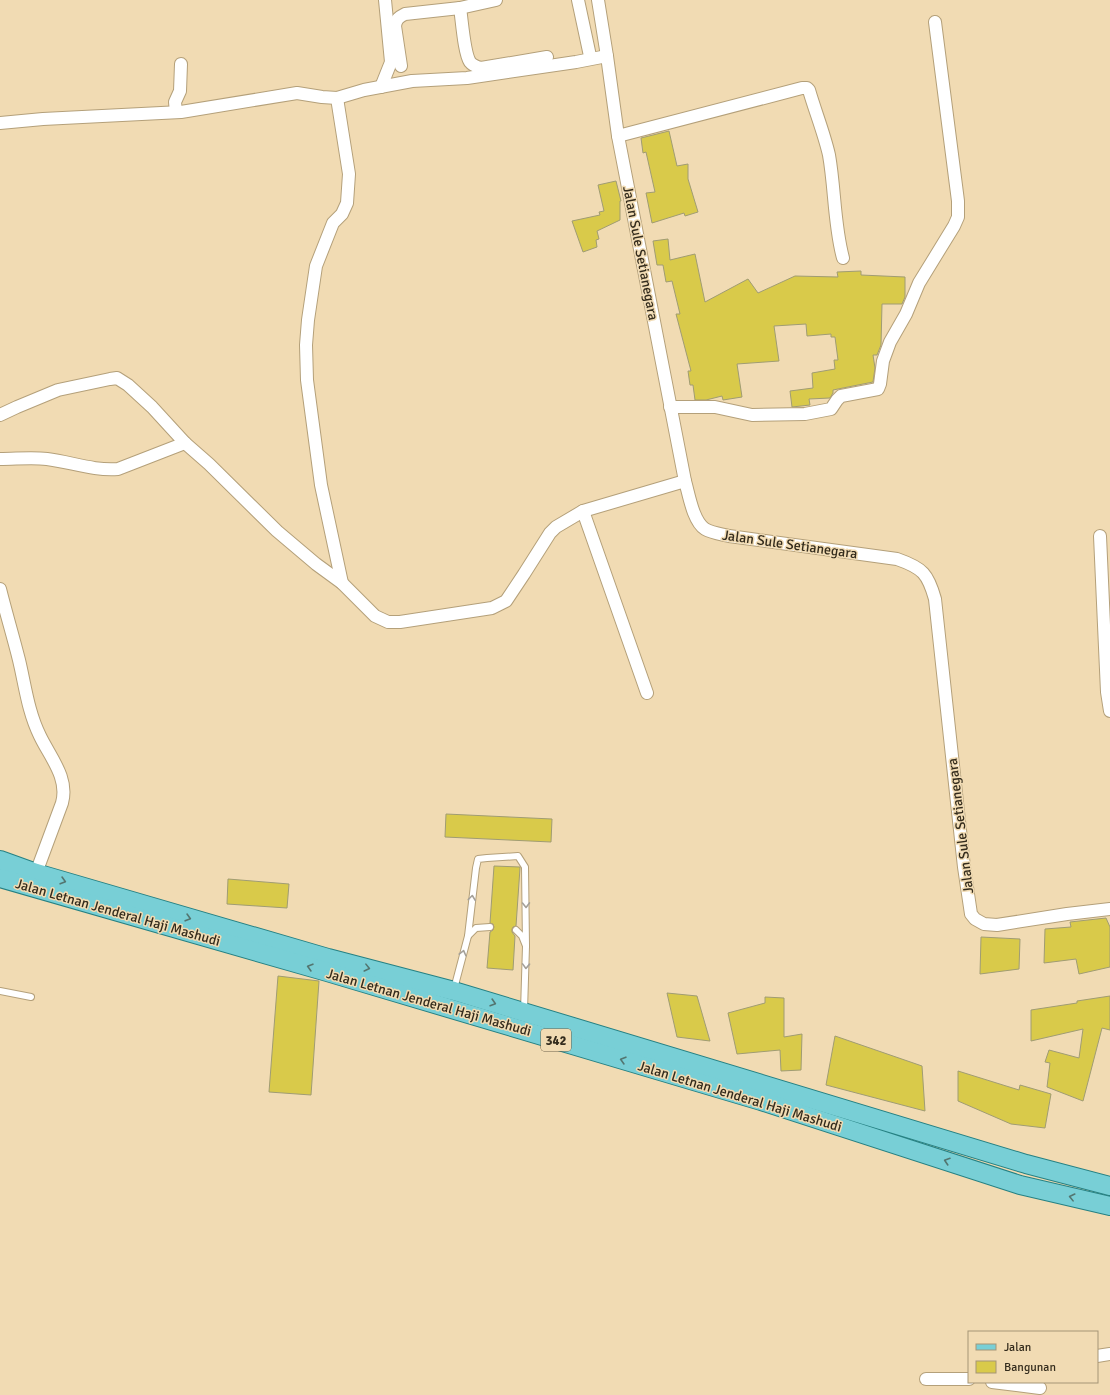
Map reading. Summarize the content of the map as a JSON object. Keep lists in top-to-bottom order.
{
  "streets": {
    "main road": ["Jalan Letnan Jenderal Haji Mashudi", "342"],
    "street": ["Jalan Sule Setianegara"]
  },
  "legend": ["Jalan", "Bangunan"]
}
